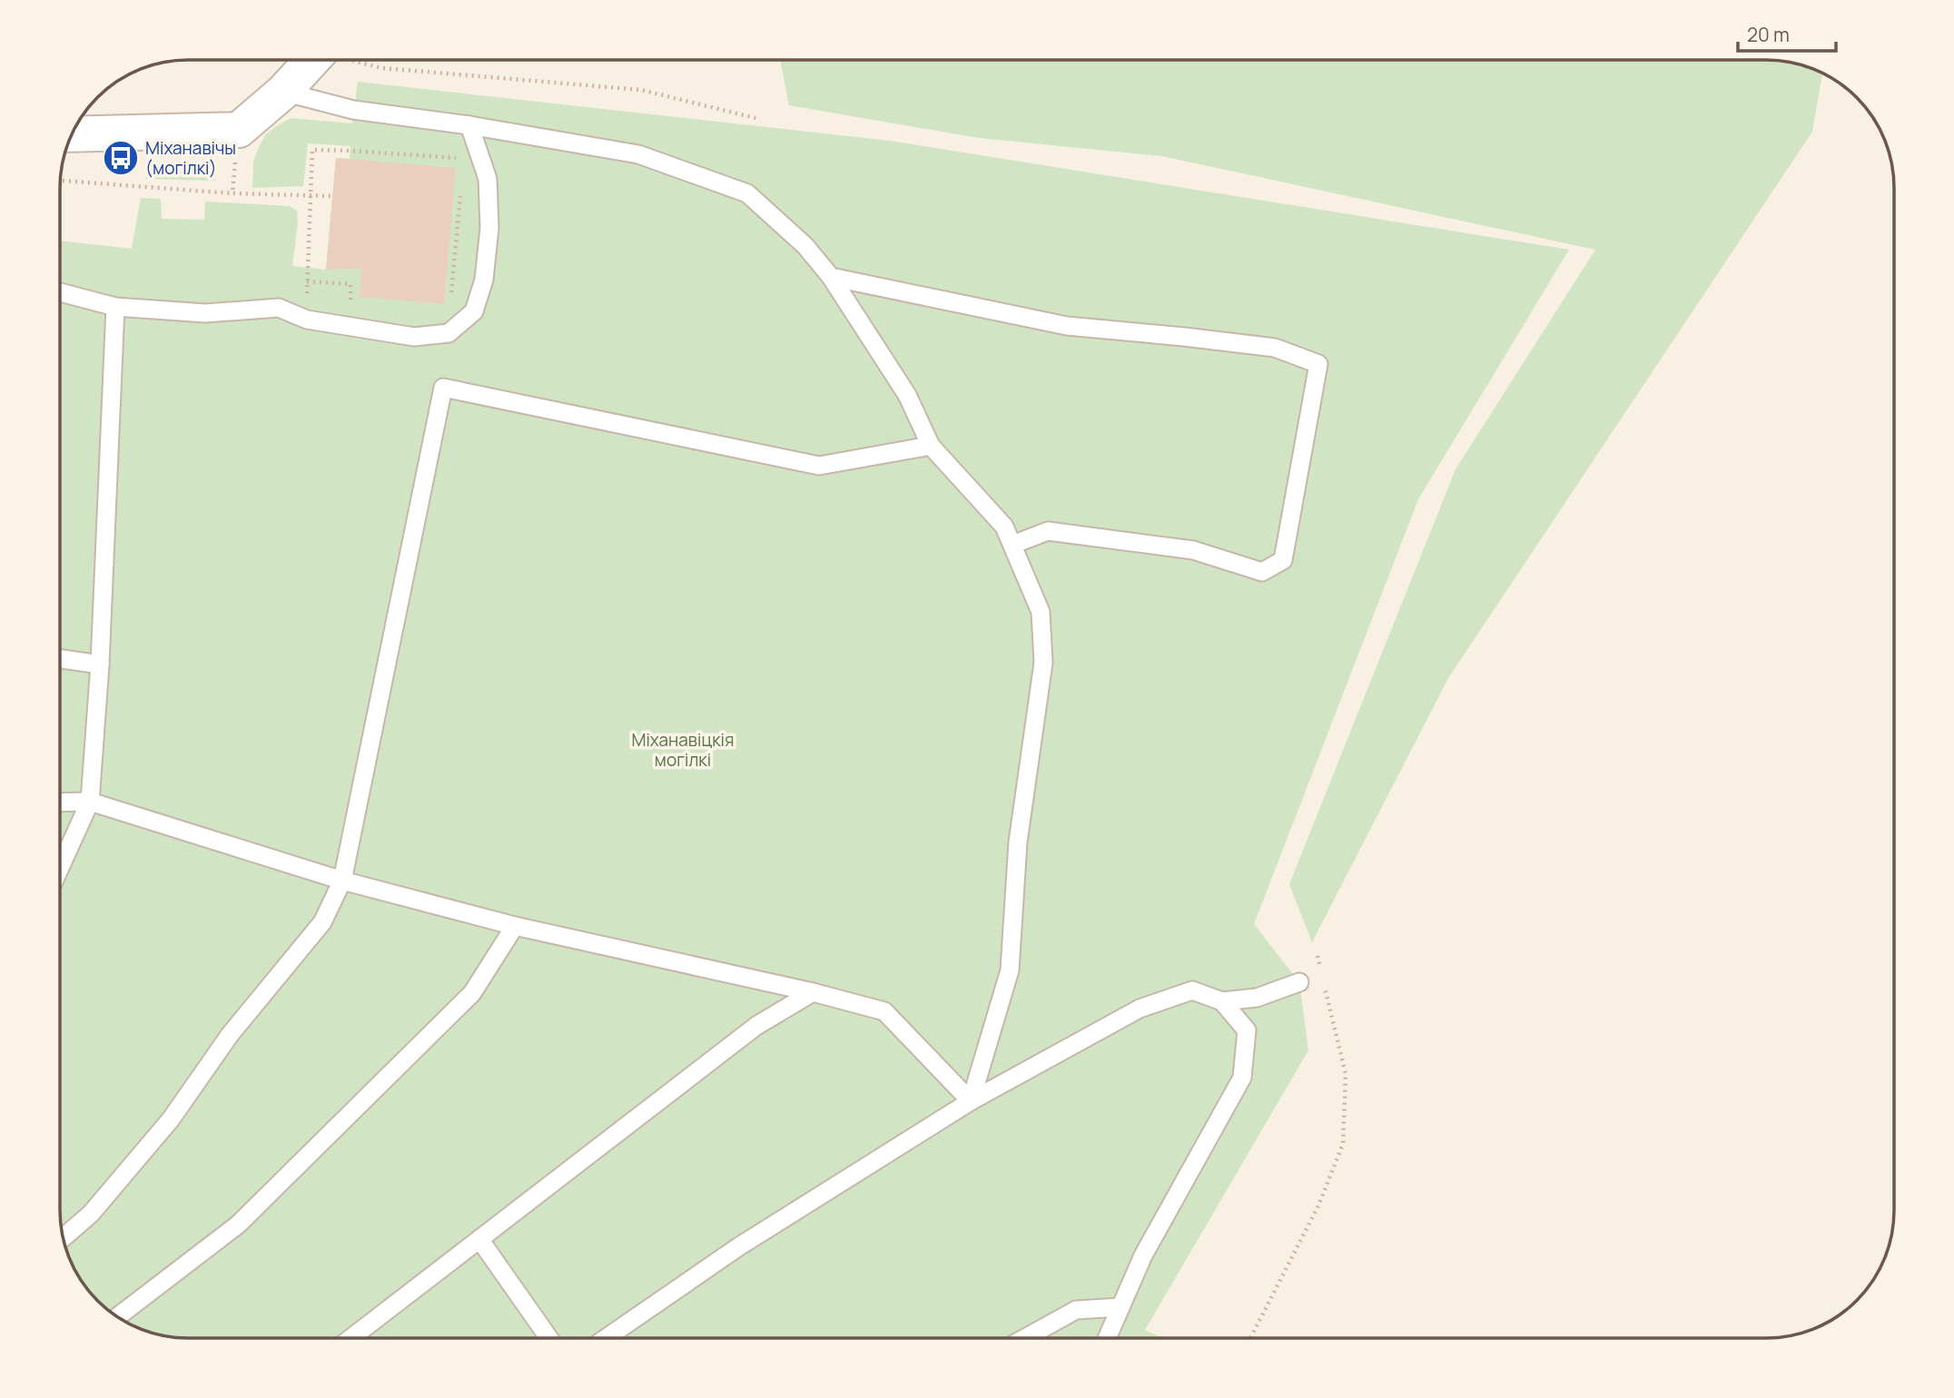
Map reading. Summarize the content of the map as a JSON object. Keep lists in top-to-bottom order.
{
  "parks": ["Міханавіцкія могілкі"],
  "places": {
    "bus stop": ["Міханавічы (могілкі)"]
  },
  "scale_bar": "20 m"
}
